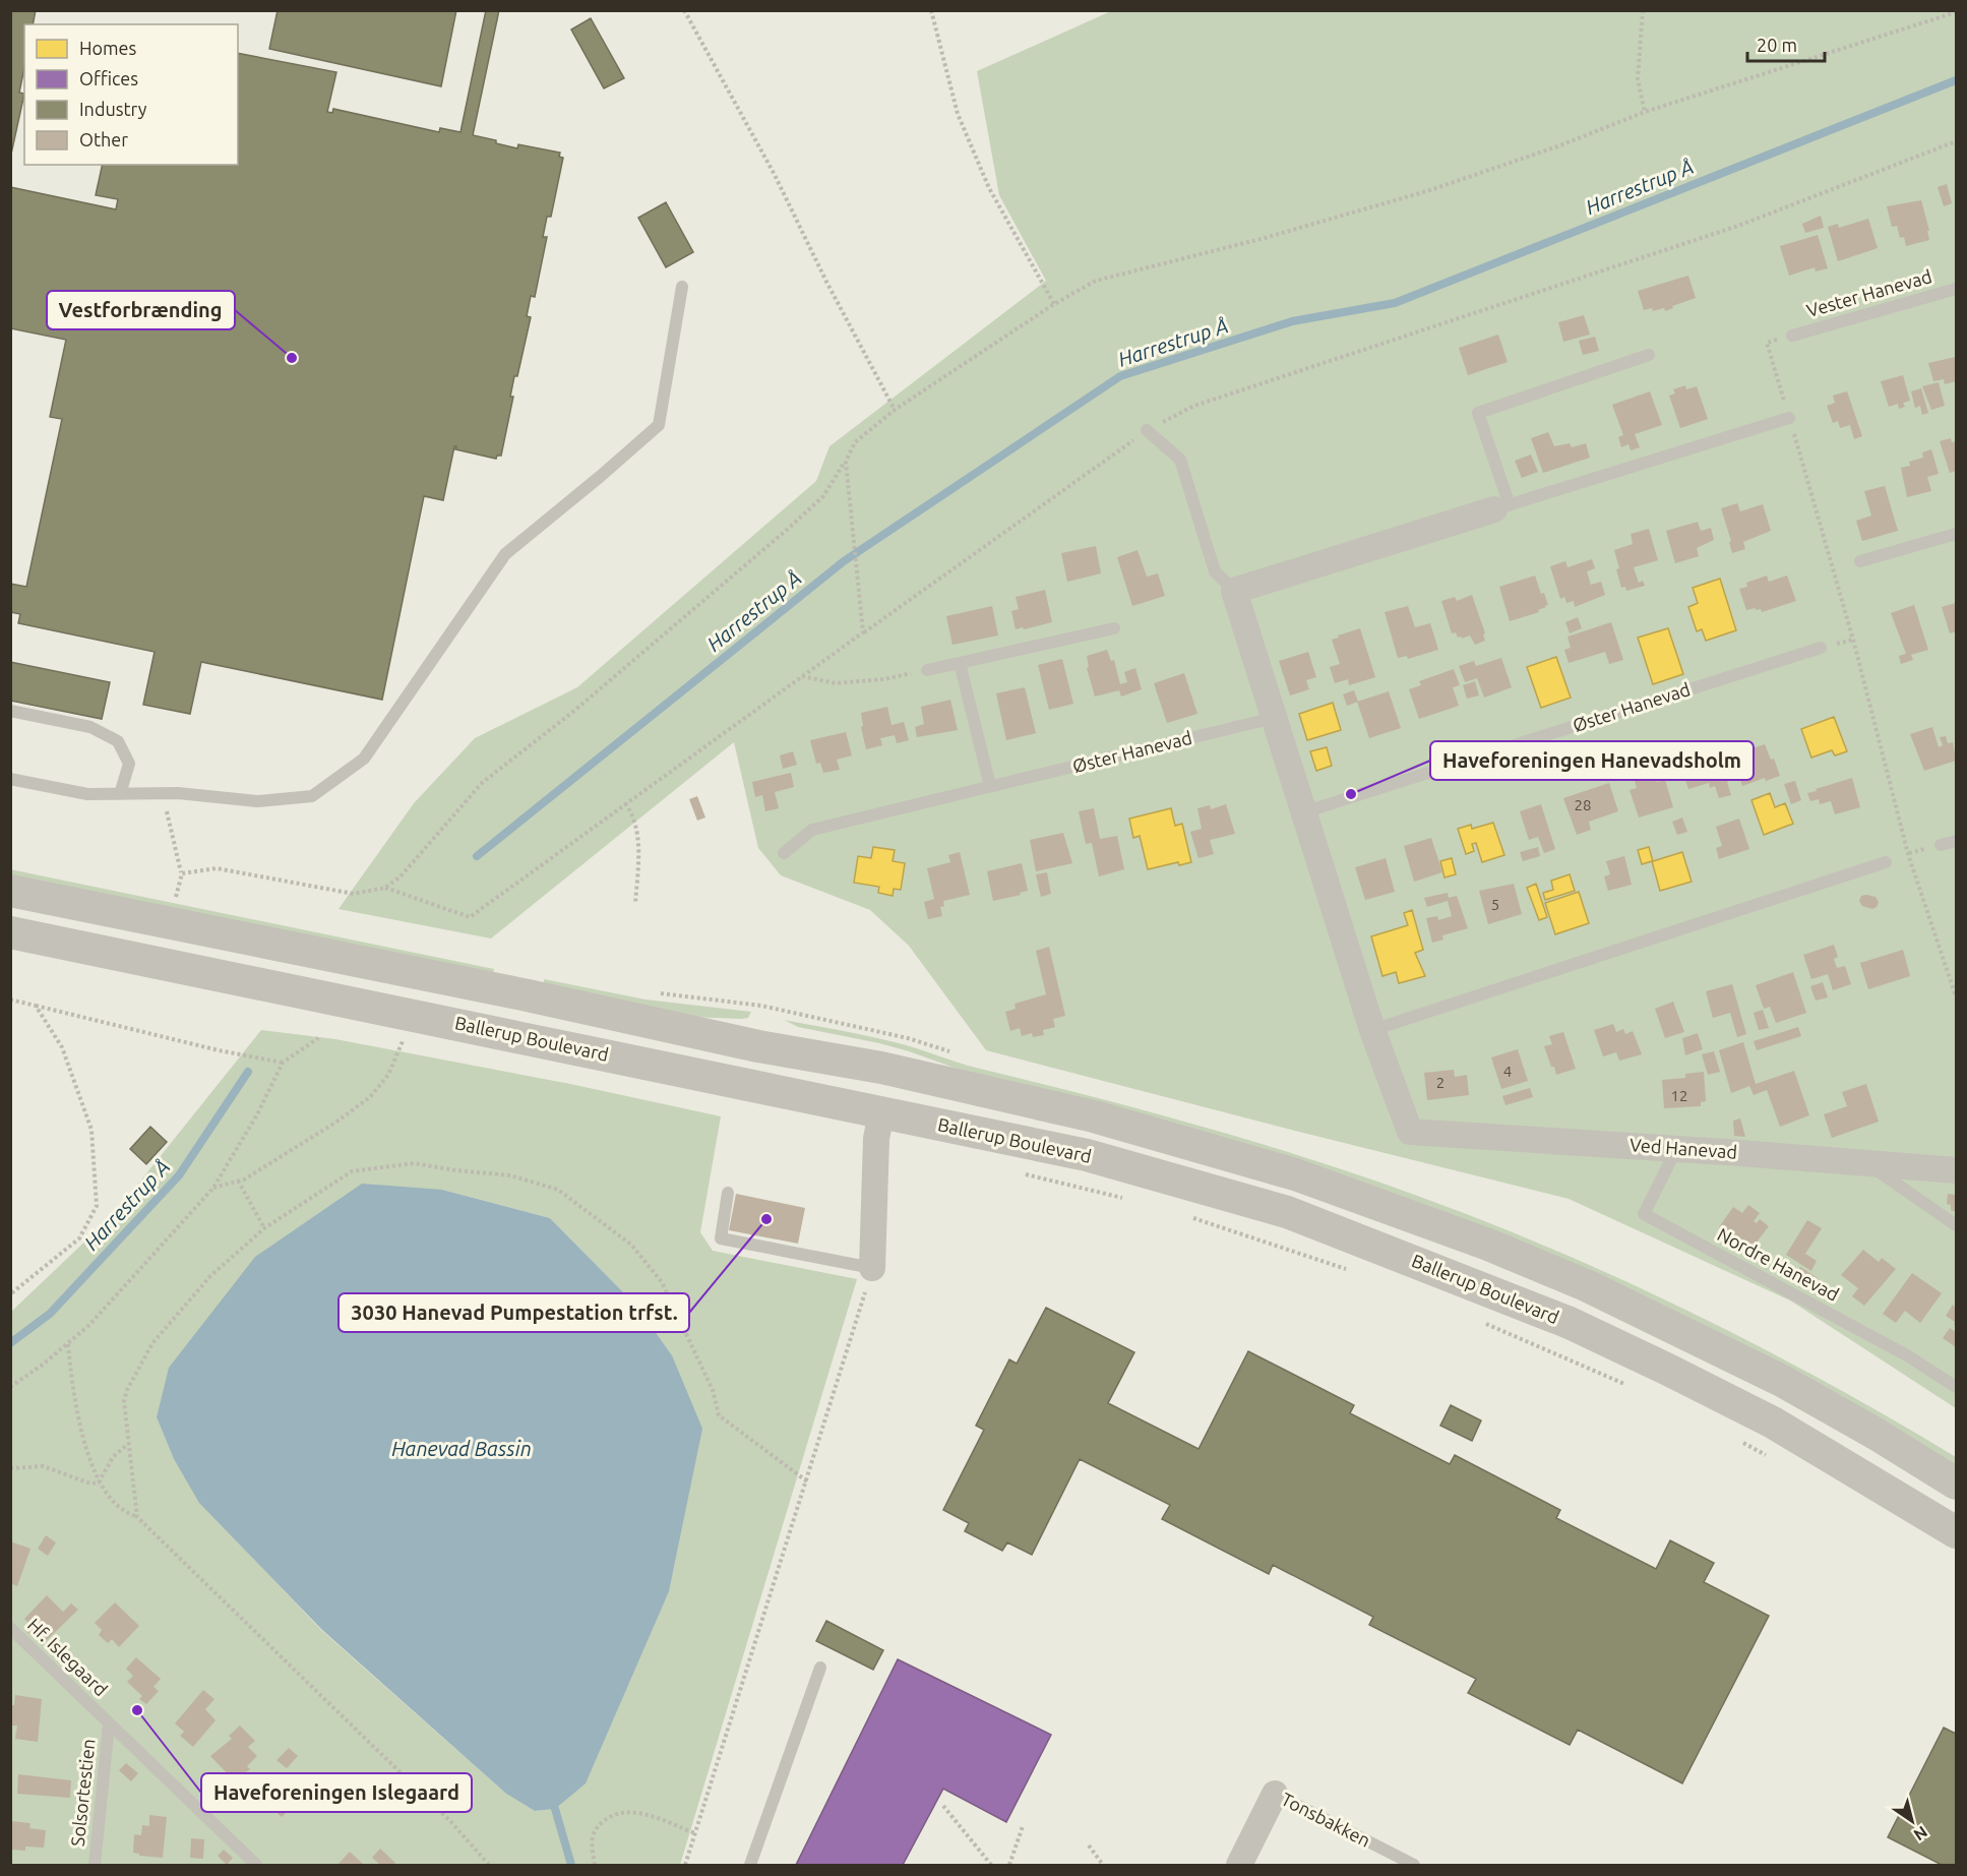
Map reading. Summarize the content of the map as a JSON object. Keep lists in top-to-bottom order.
{
  "streets": {
    "street": ["Ballerup Boulevard", "Ved Hanevad", "Tonsbakken"],
    "lane": [
      "Vester Hanevad",
      "Øster Hanevad",
      "Nordre Hanevad",
      "Hf. Islegaard",
      "Solsortestien"
    ]
  },
  "crossings": [
    ["Ved Hanevad", "Nordre Hanevad"],
    ["Hf. Islegaard", "Solsortestien"]
  ],
  "water": ["Harrestrup Å", "Hanevad Bassin"],
  "places": [
    "Vestforbrænding",
    "Haveforeningen Hanevadsholm",
    "3030 Hanevad Pumpestation trfst.",
    "Haveforeningen Islegaard"
  ],
  "house_numbers": [
    "28",
    "5",
    "4",
    "2",
    "12"
  ],
  "legend": [
    "Homes",
    "Offices",
    "Industry",
    "Other"
  ],
  "scale_bar": "20 m",
  "north": "bottom right"
}
